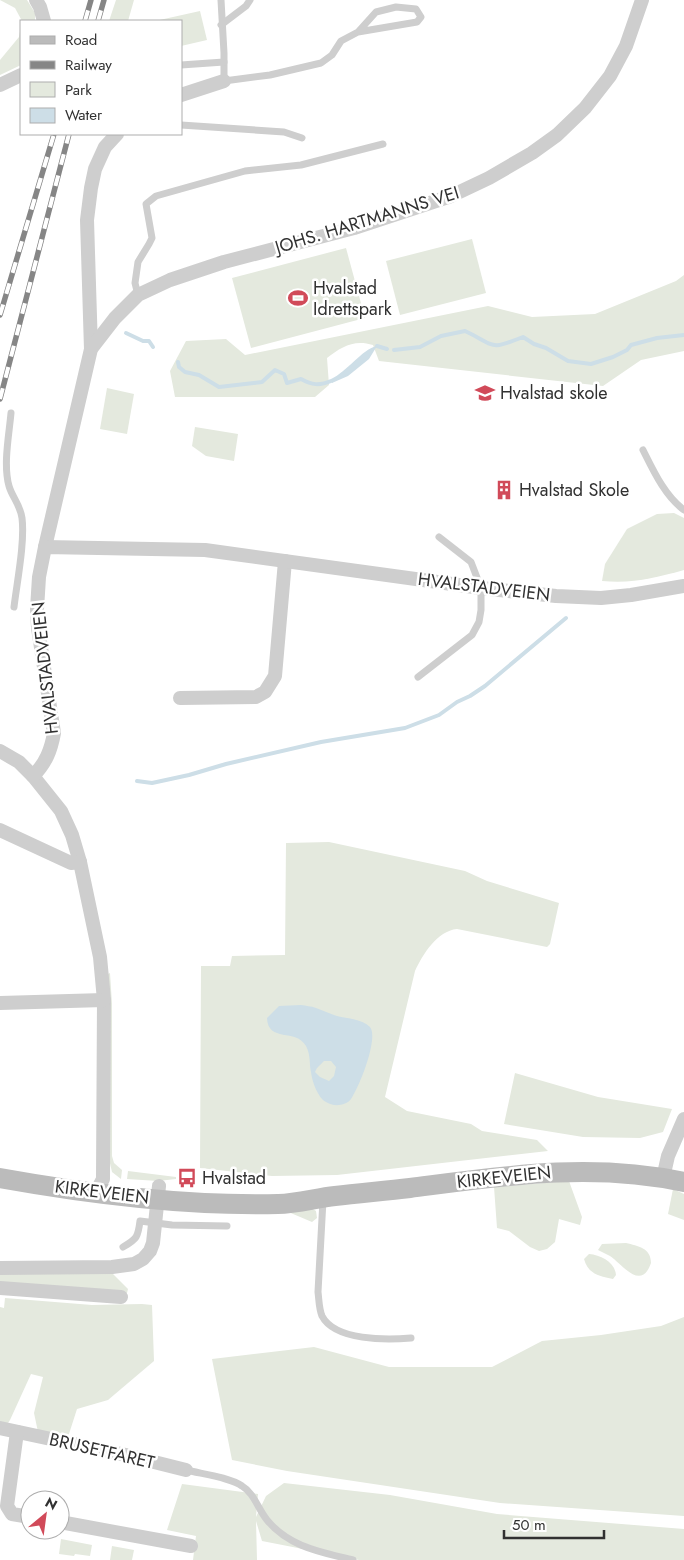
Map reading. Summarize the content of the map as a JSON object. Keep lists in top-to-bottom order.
{
  "streets": {
    "main road": ["KIRKEVEIEN"],
    "street": ["JOHS. HARTMANNS VEI", "HVALSTADVEIEN", "BRUSETFARET"]
  },
  "crossings": [
    ["JOHS. HARTMANNS VEI", "HVALSTADVEIEN"]
  ],
  "places": {
    "sports": ["Hvalstad Idrettspark"],
    "school or university": ["Hvalstad skole"],
    "building": ["Hvalstad Skole"],
    "bus stop": ["Hvalstad"]
  },
  "legend": [
    "Road",
    "Railway",
    "Park",
    "Water"
  ],
  "scale_bar": "50 m",
  "north": "top right"
}
